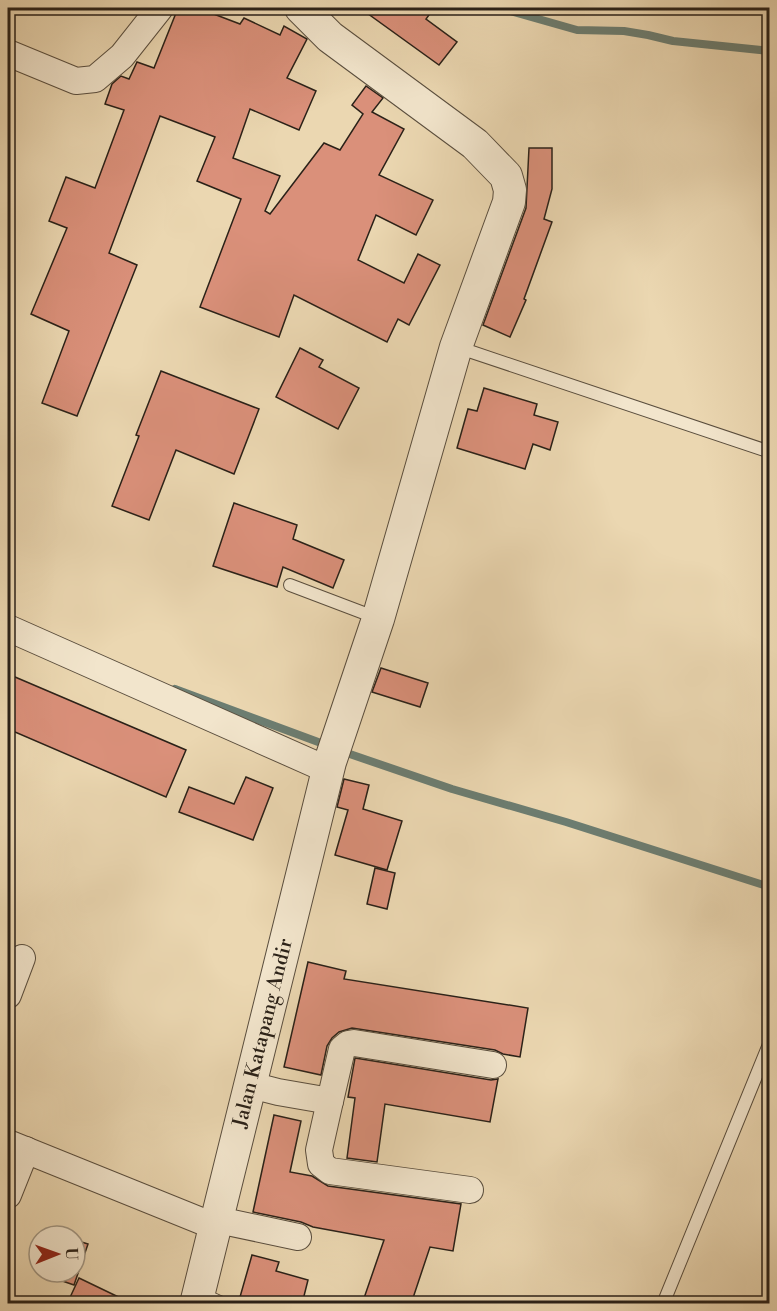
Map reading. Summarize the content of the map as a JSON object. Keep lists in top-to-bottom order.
{
  "streets": {
    "street": ["Jalan Katapang Andir"]
  },
  "north": "right"
}
